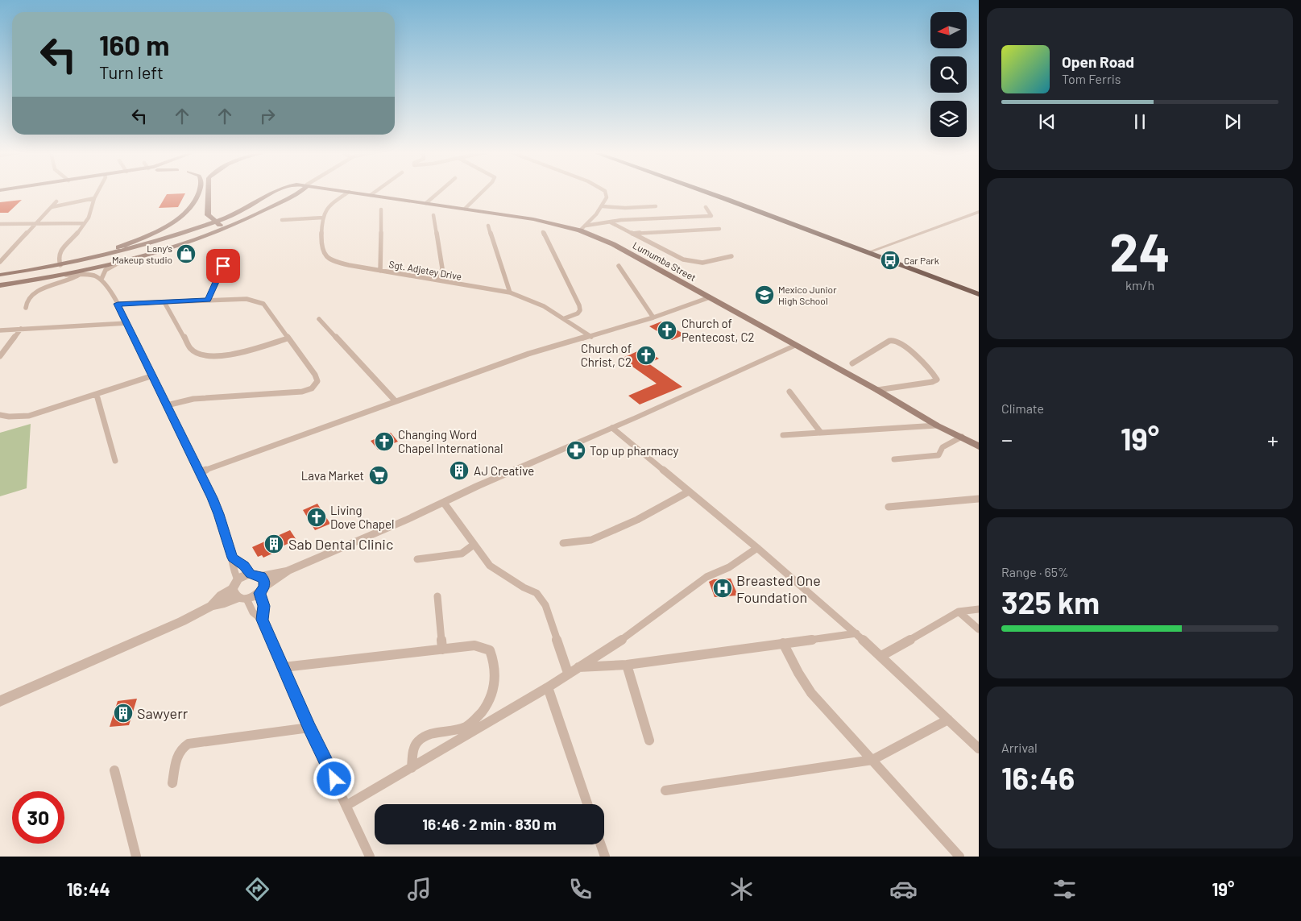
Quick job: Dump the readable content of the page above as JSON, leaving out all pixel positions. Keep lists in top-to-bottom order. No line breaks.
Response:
{"streets":{"main road":["Lumumba Street"],"street":["Sgt. Adjetey Drive"]},"places":{"shop":["Lany's Makeup studio"],"bus stop":["Car Park"],"school or university":["Mexico Junior High School"],"church":["Church of Pentecost, C2","Church of Christ, C2","Changing Word Chapel International","Living Dove Chapel"],"pharmacy":["Top up pharmacy"],"building":["AJ Creative","Sab Dental Clinic","Sawyerr"],"supermarket":["Lava Market"],"hospital":["Breasted One Foundation"]},"north":"left","page":{"turn":["160 m","Turn left"],"song":["Open Road","Tom Ferris"],"tile":[["24","km/h"],"Climate",["Range · 65%","325 km"],["Arrival","16:46"]],"heat":["−","19°","+"],"limit":"30","trip":"16:46 · 2 min · 830 m","tabs":["16:44","19°"]}}
